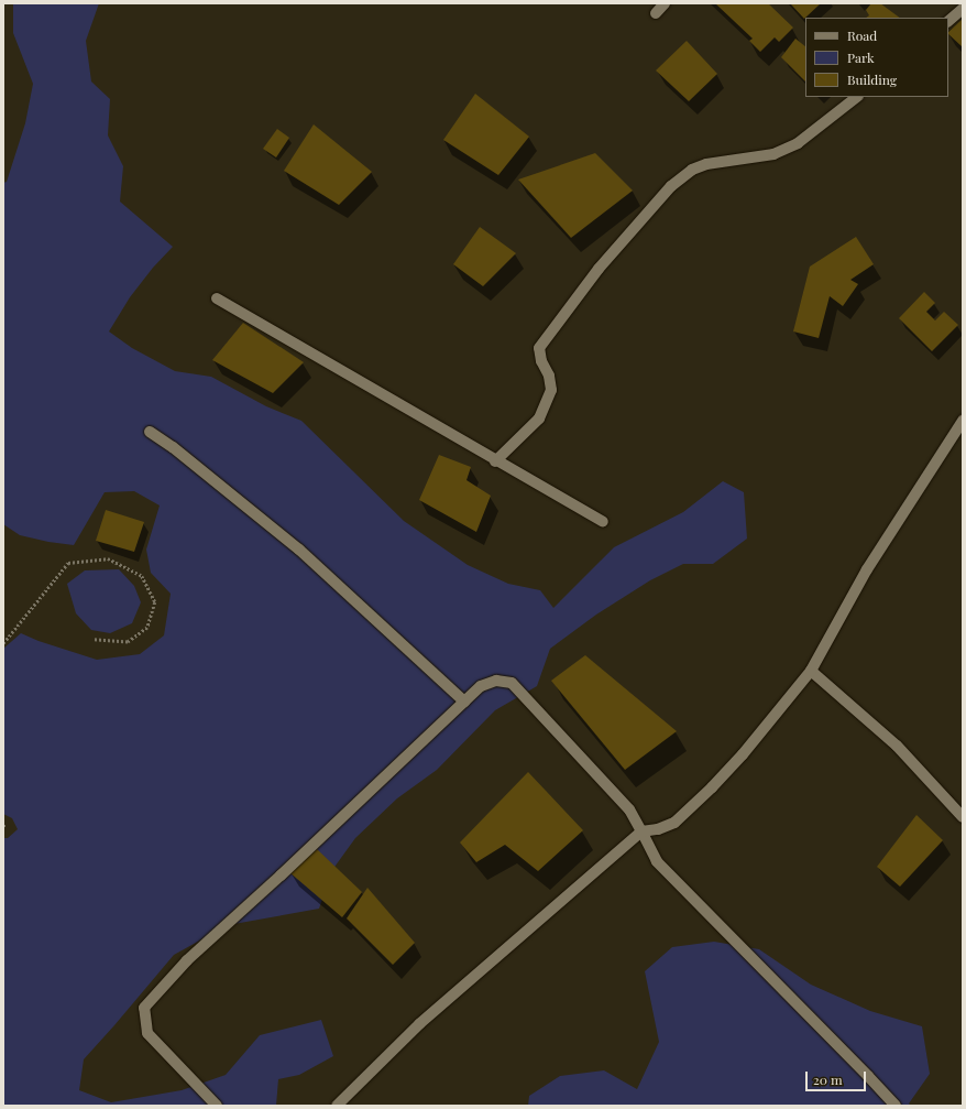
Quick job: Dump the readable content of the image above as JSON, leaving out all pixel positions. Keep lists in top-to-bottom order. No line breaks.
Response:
{"legend":["Road","Park","Building"],"scale_bar":"20 m"}
